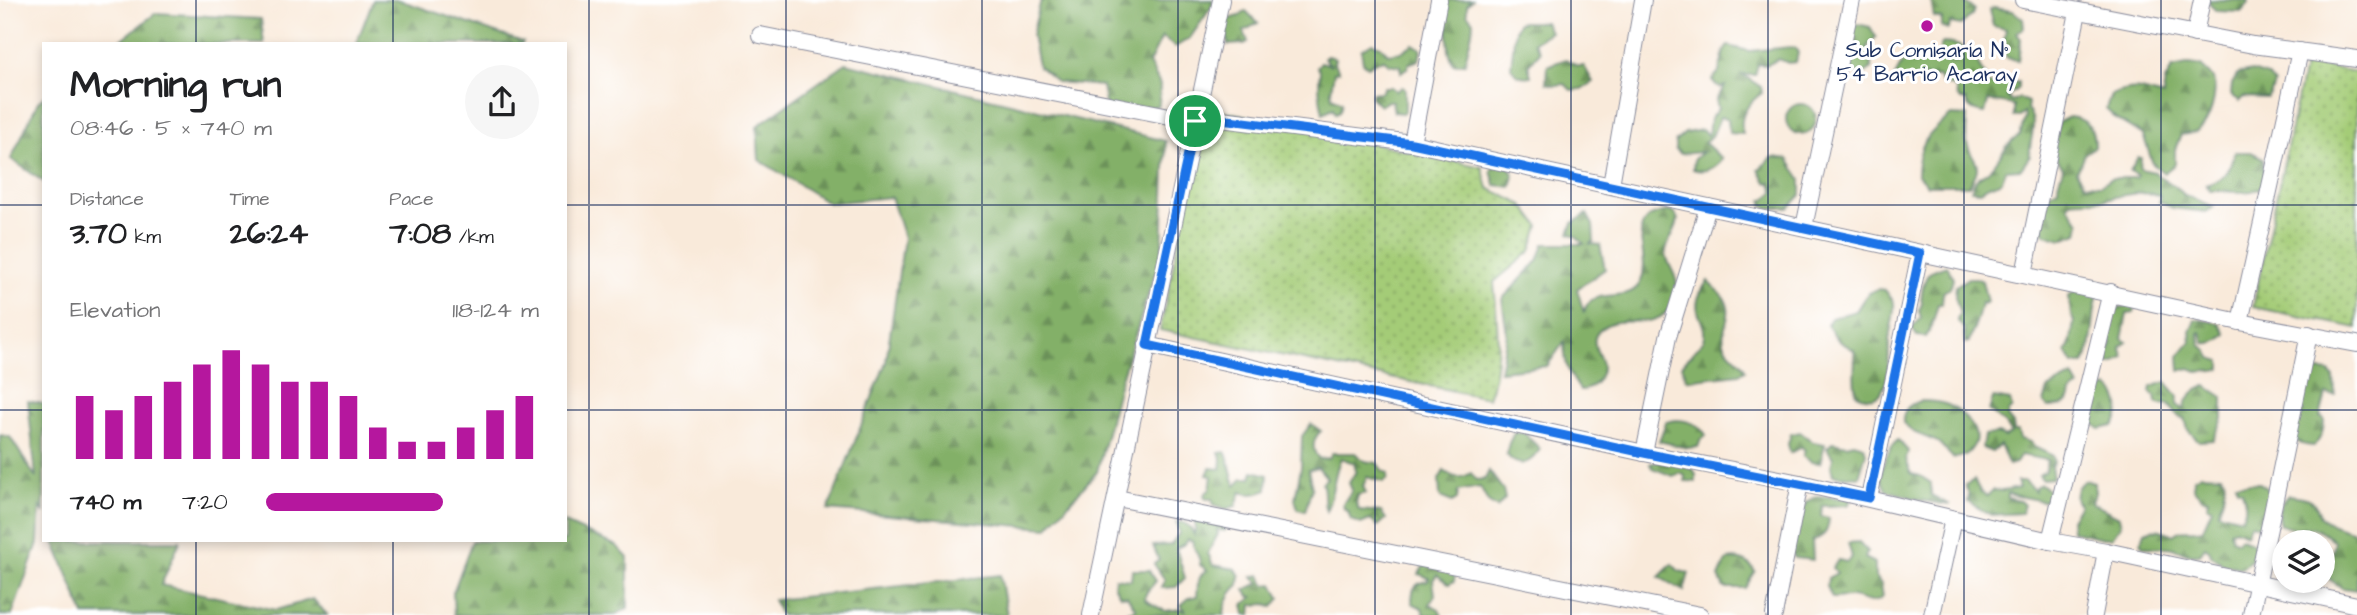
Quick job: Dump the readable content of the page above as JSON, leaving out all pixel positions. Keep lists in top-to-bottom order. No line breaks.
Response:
{"places":["Sub Comisaría N° 54 Barrio Acaray"],"page":{"heading":["Morning run","08:46 · 5 × 740 m"],"stats":[["Distance","3.70 km"],["Time","26:24"],["Pace","7:08 /km"]],"chart":["Elevation","118–124 m"],"list":[{"name":"740 m","note":"7:20"}]}}
